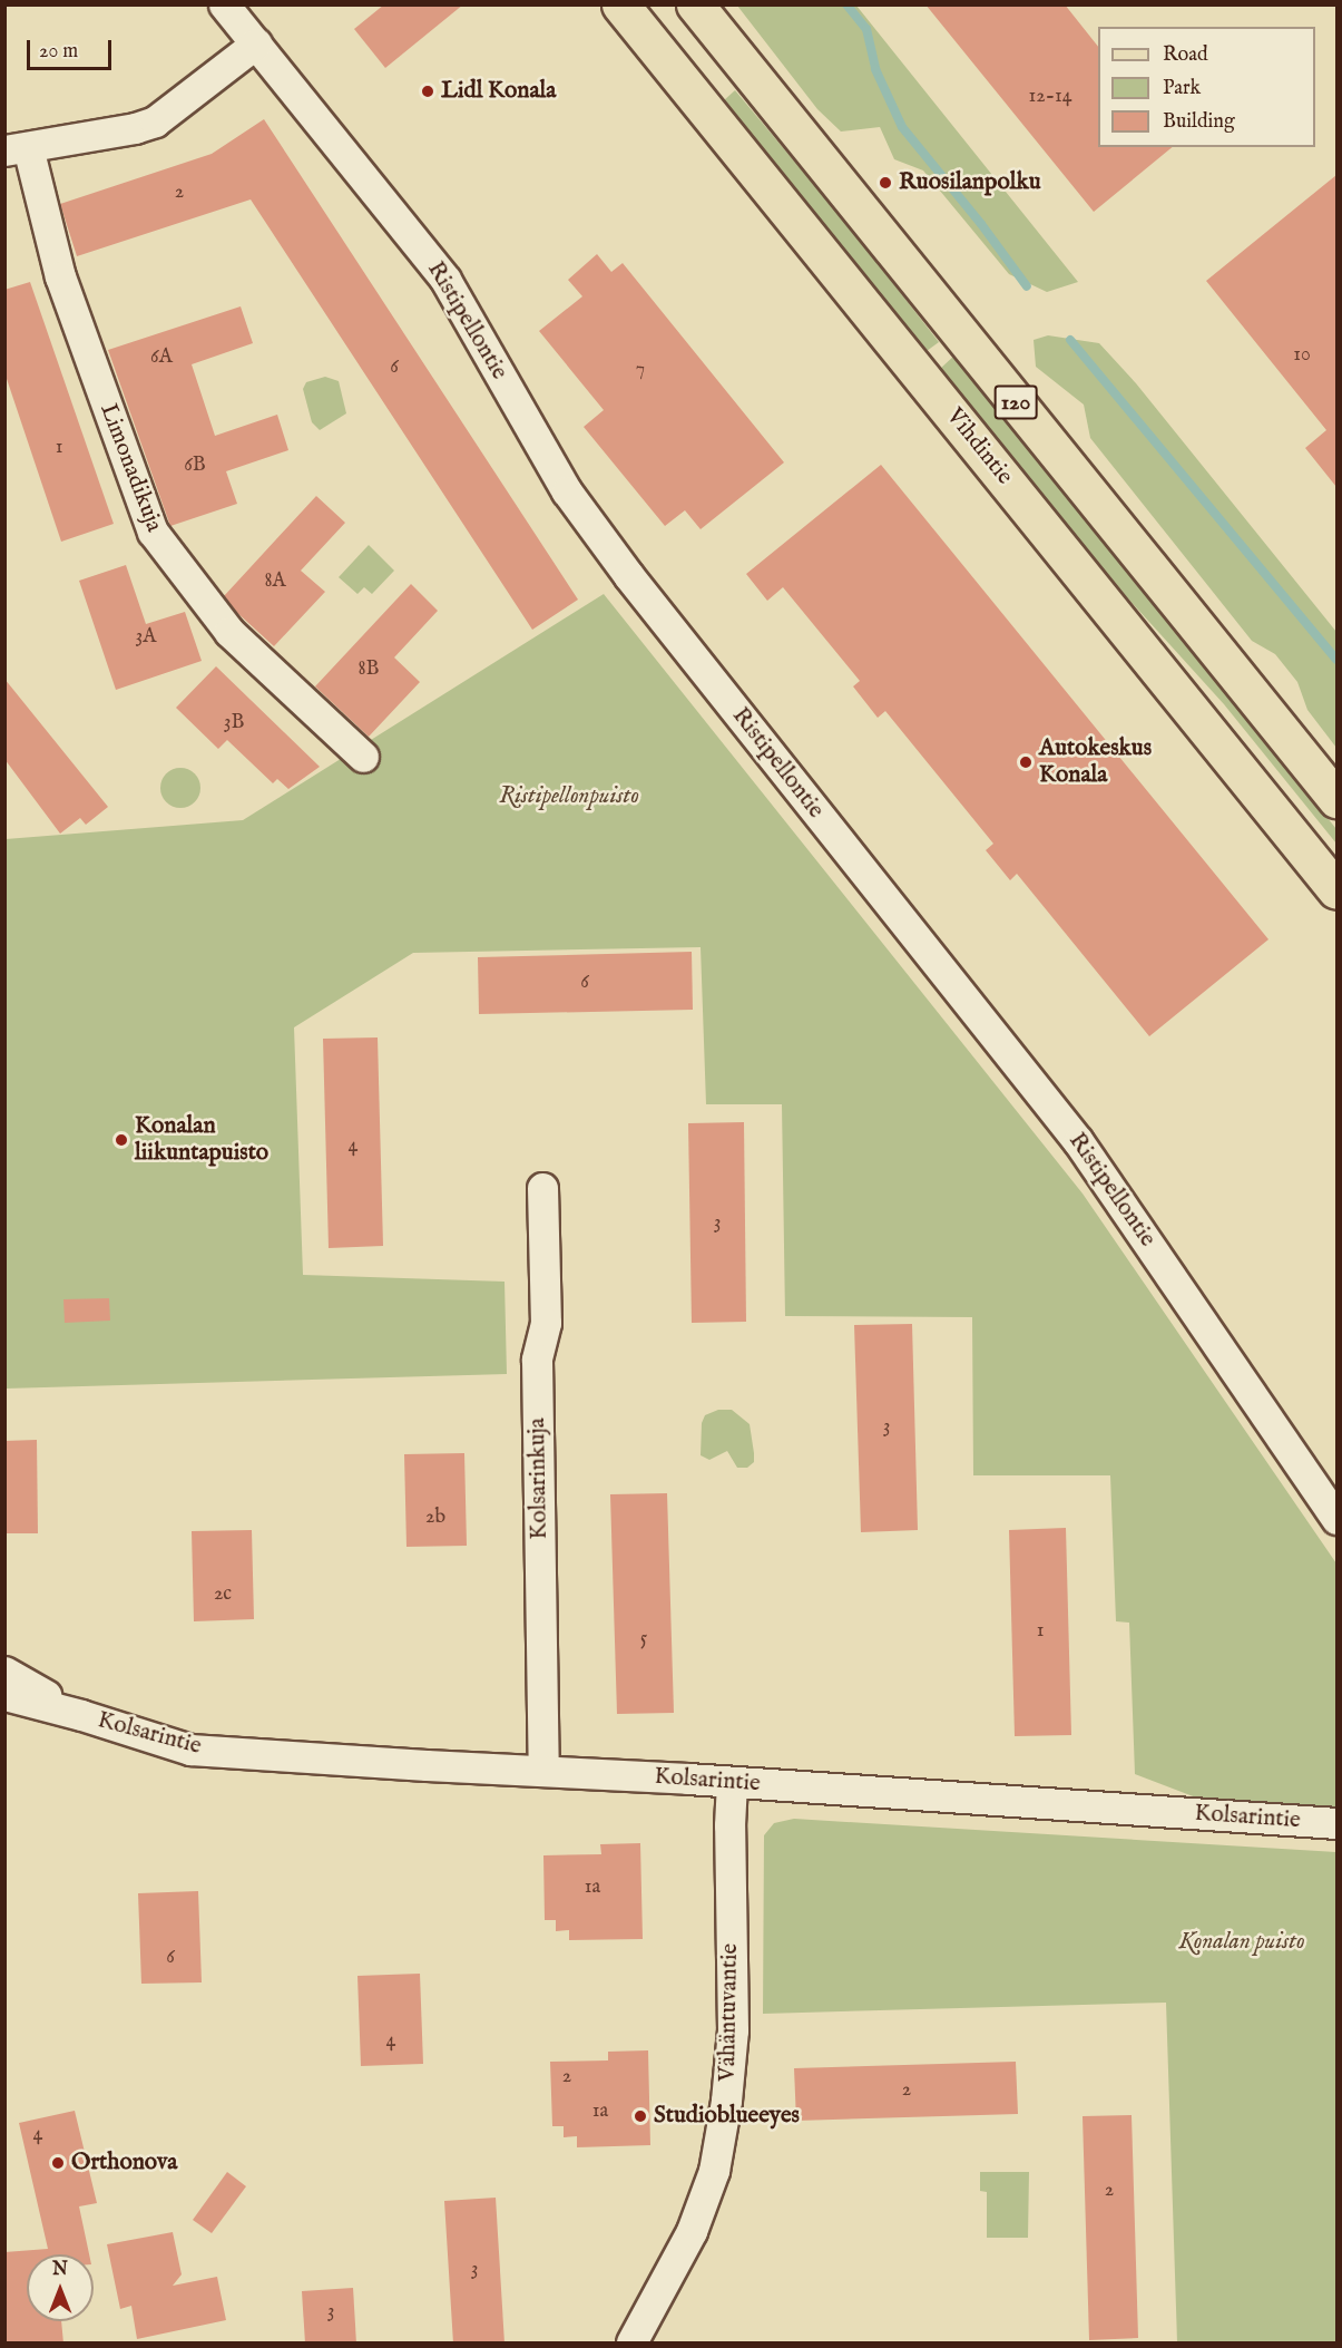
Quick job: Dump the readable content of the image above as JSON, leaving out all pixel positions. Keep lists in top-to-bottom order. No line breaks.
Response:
{"streets":{"main road":["120","Vihdintie"],"street":["Ristipellontie","Limonadikuja","Kolsarinkuja","Kolsarintie","Vähäntuvantie"]},"crossings":[["Kolsarinkuja","Kolsarintie"],["Kolsarintie","Vähäntuvantie"]],"parks":["Ristipellonpuisto","Konalan puisto"],"places":["Lidl Konala","Ruosilanpolku","Autokeskus Konala","Konalan liikuntapuisto","Studioblueeyes","Orthonova"],"house_numbers":["12-14","2","10","6A","6","7","1","6B","8A","3A","8B","3B","6","4","3","3","2b","2c","1","5","1a","6","4","2","2","1a","4","2","3","3"],"legend":["Road","Park","Building"],"scale_bar":"20 m","north":"top"}
